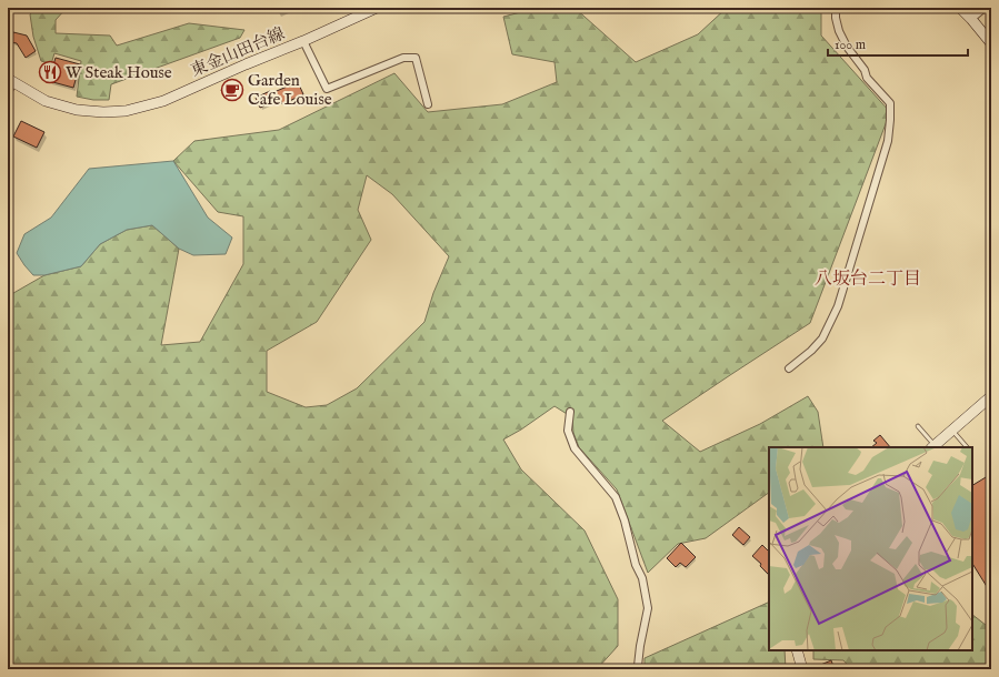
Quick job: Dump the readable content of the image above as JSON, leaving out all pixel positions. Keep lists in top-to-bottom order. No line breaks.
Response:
{"streets":{"main road":["東金山田台線"]},"districts":["八坂台二丁目"],"places":{"restaurant":["W Steak House"],"cafe":["Garden Cafe Louise"]},"scale_bar":"100 m"}
